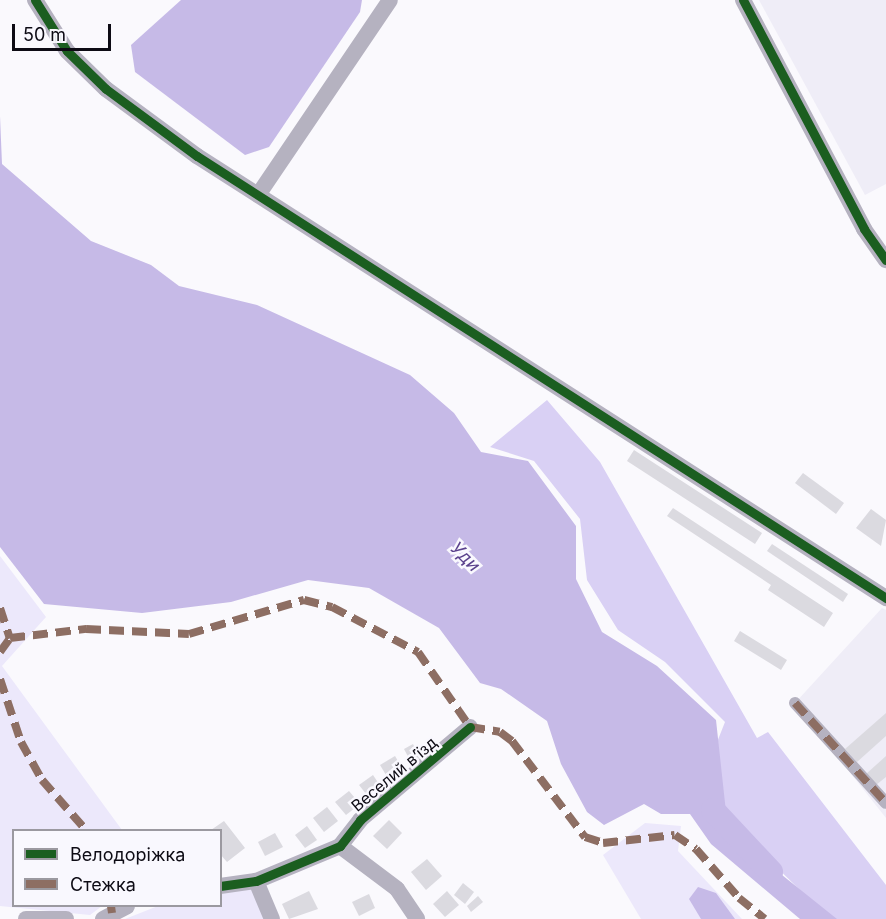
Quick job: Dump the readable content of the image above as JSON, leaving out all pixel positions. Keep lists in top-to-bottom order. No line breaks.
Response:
{"streets":{"street":["Веселий в’їзд"]},"water":["Уди"],"legend":["Велодоріжка","Стежка"],"scale_bar":"50 m"}
